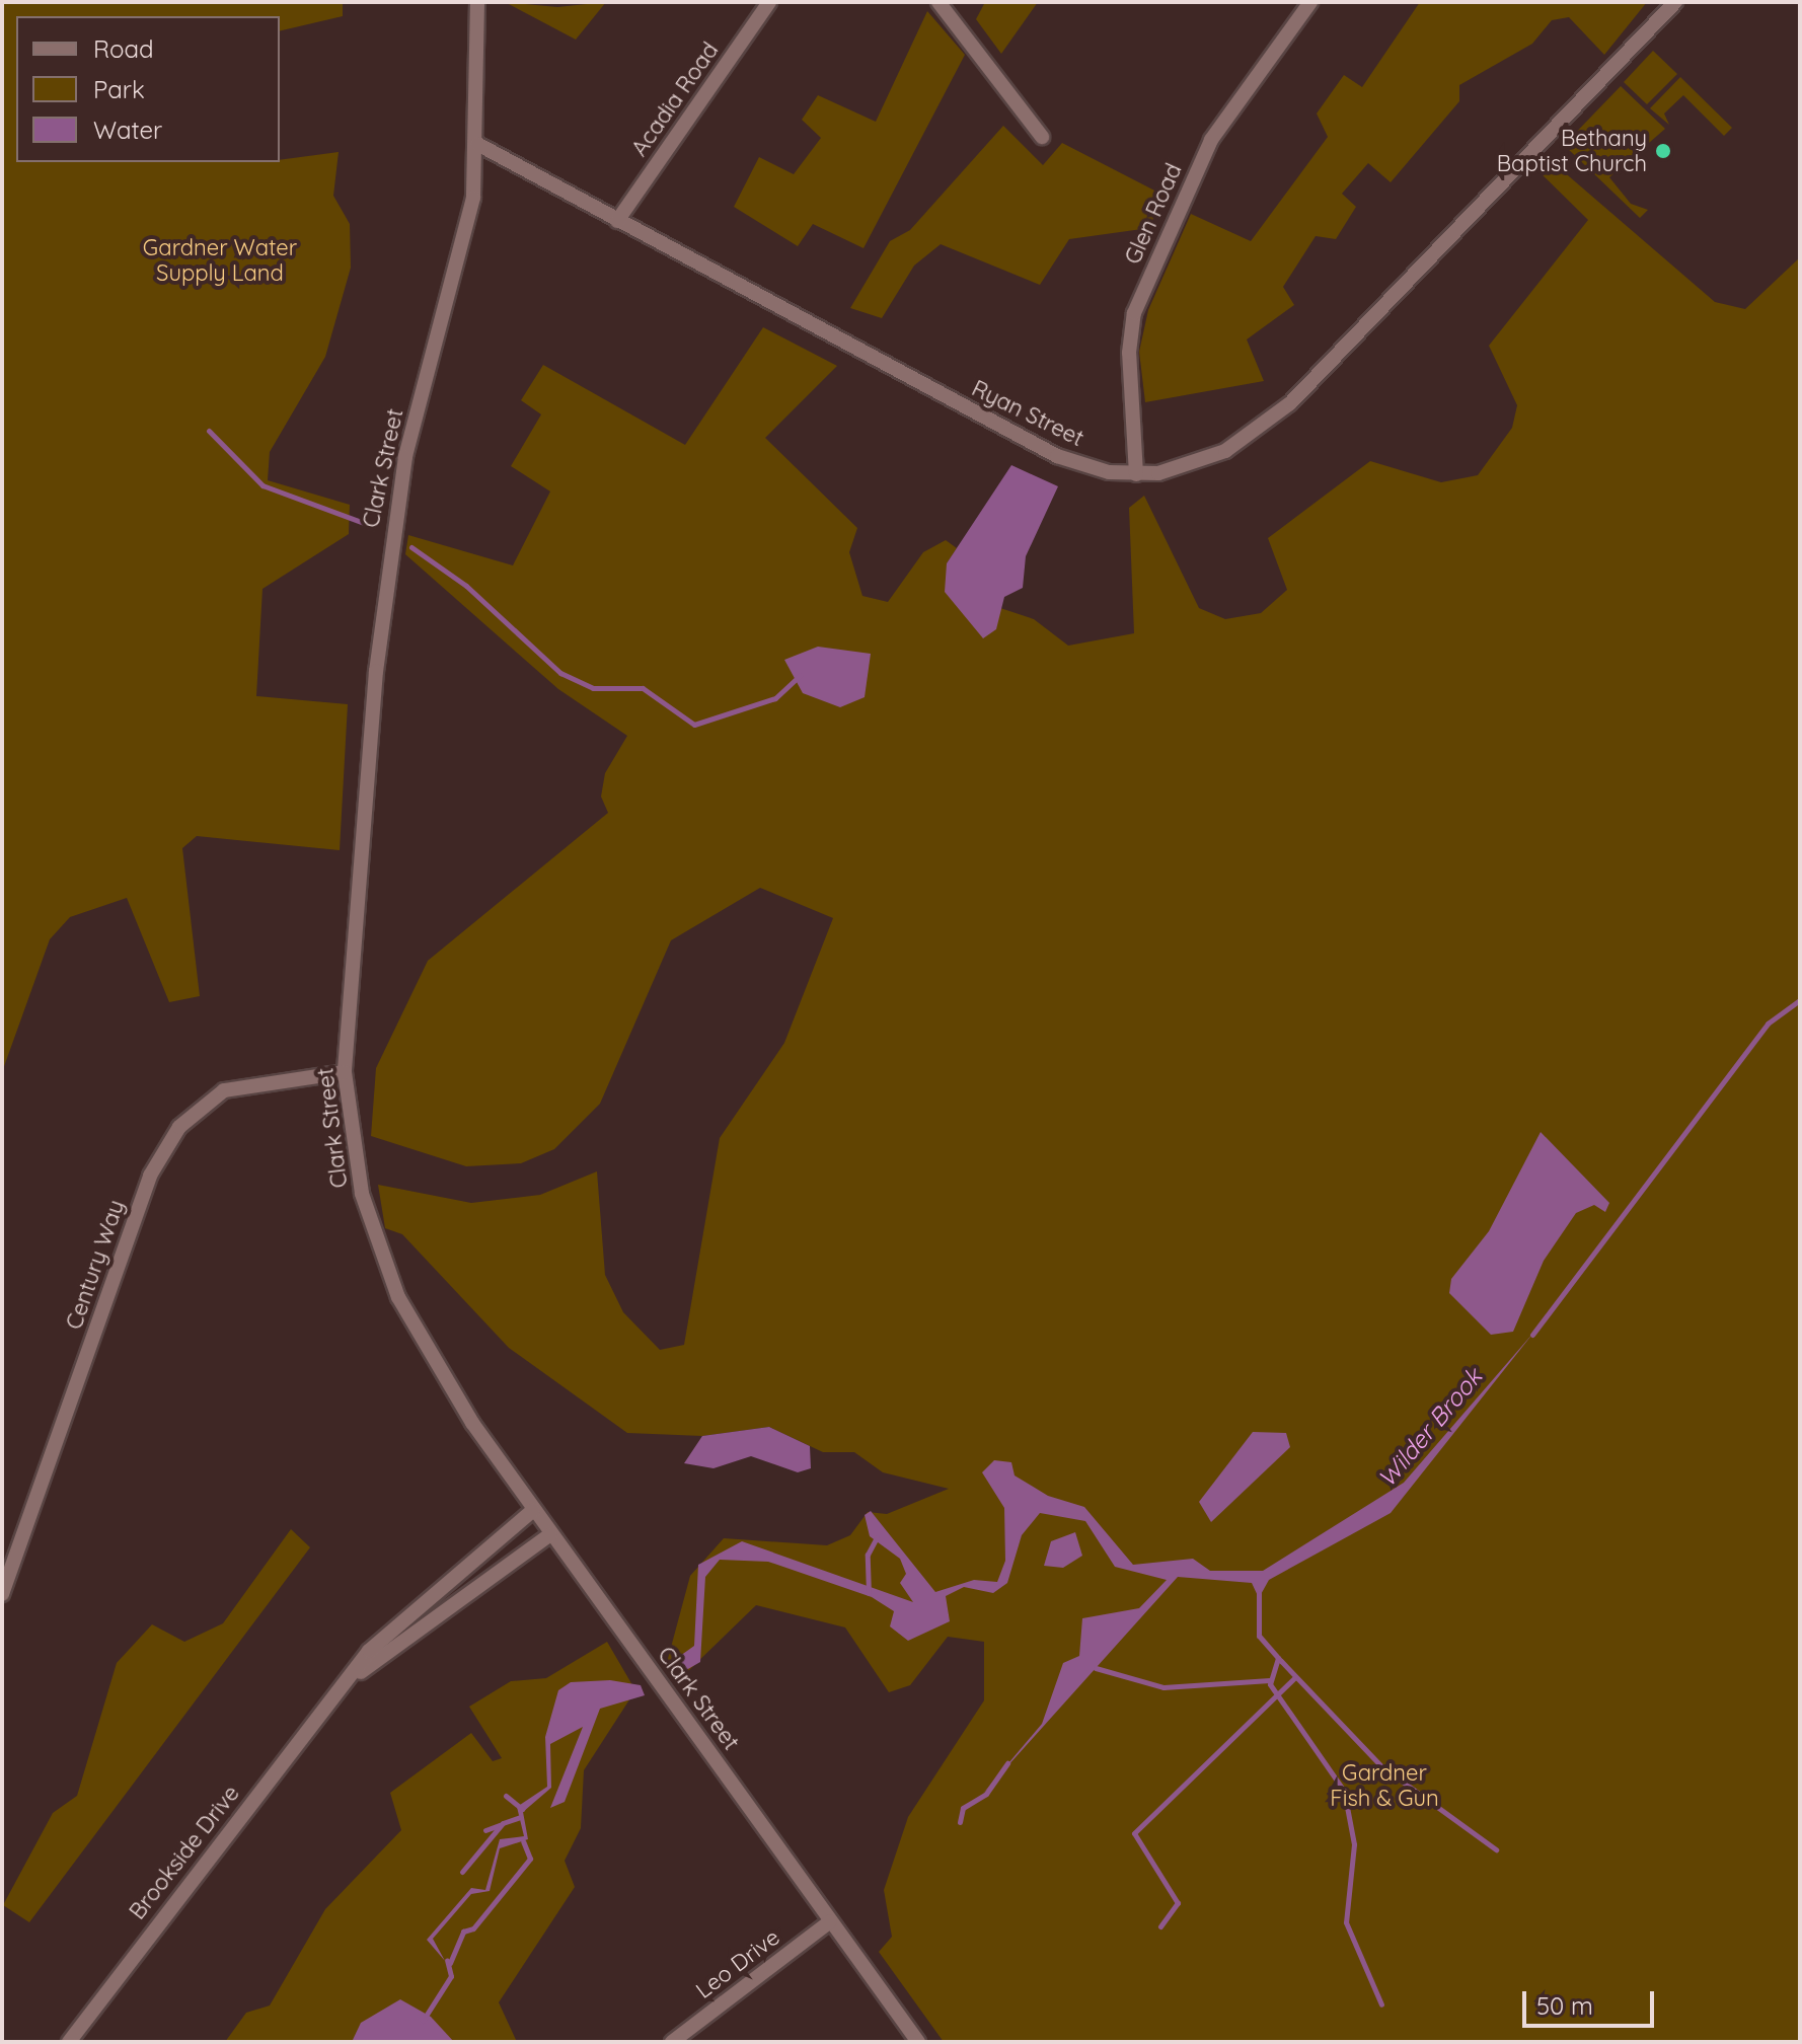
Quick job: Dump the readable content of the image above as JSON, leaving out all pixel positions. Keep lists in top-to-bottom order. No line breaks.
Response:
{"streets":{"street":["Acadia Road","Glen Road","Ryan Street","Clark Street","Century Way","Brookside Drive","Leo Drive"]},"crossings":[["Acadia Road","Ryan Street"],["Glen Road","Ryan Street"],["Ryan Street","Clark Street"],["Clark Street","Century Way"],["Clark Street","Brookside Drive"],["Clark Street","Leo Drive"]],"water":["Wilder Brook"],"parks":["Gardner Water Supply Land","Gardner Fish & Gun"],"places":["Bethany Baptist Church"],"legend":["Road","Park","Water"],"scale_bar":"50 m"}
